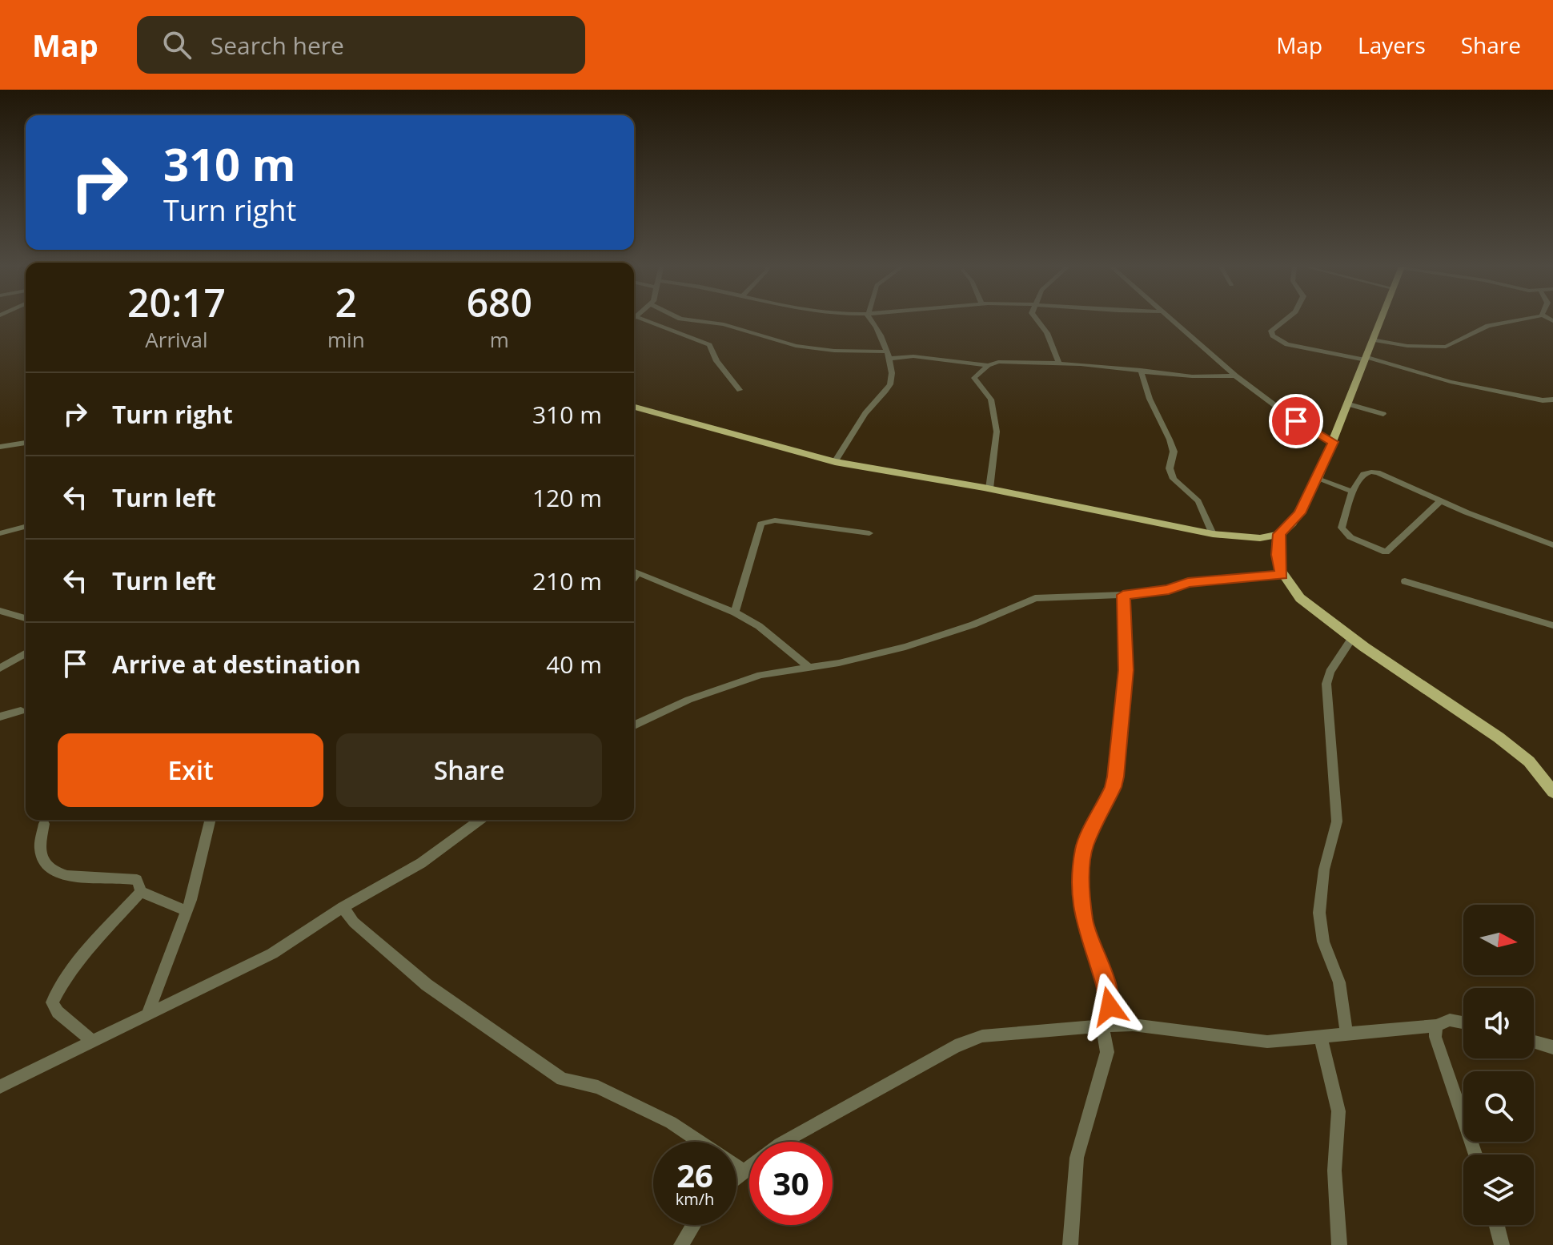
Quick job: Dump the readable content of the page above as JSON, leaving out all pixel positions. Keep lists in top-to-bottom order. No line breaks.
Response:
{"north":"right","page":{"header":"Map","search":"Search here","nav":["Map","Layers","Share"],"turn":["310 m","Turn right"],"eta":["20:17","Arrival","2","min","680","m"],"list":[{"name":"Turn right","value":"310 m"},{"name":"Turn left","value":"120 m"},{"name":"Turn left","value":"210 m"},{"name":"Arrive at destination","value":"40 m"}],"buttons":["Exit","Share"],"speed":"26 km/h","limit":"30"}}
